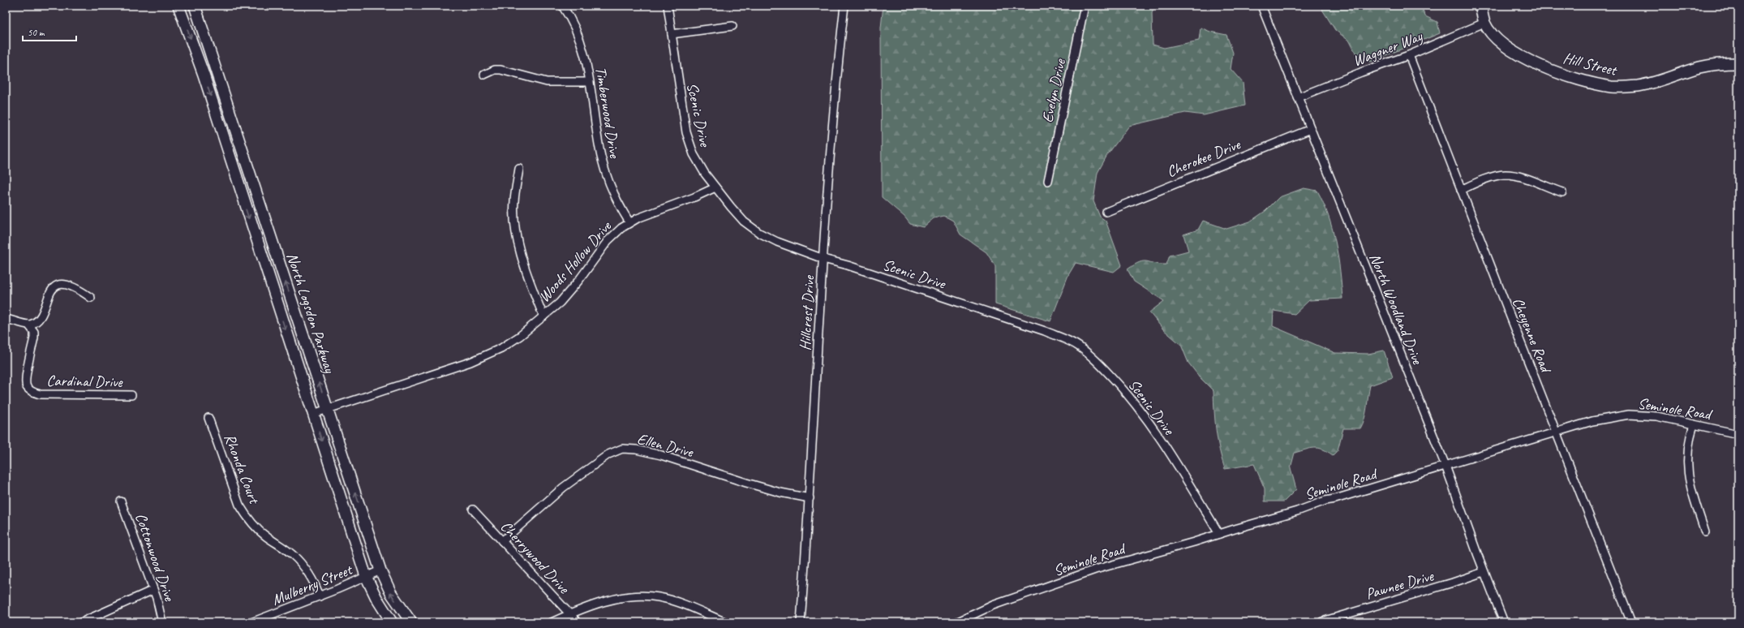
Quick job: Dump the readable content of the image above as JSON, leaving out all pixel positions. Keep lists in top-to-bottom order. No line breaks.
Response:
{"streets":{"main road":["Hill Street","North Logsdon Parkway"],"street":["Waggner Way","Evelyn Drive","Timberwood Drive","Scenic Drive","Cherokee Drive","Woods Hollow Drive","North Woodland Drive","Hillcrest Drive","Cheyenne Road","Cardinal Drive","Seminole Road","Ellen Drive","Rhonda Court","Cottonwood Drive","Cherrywood Drive","Mulberry Street","Pawnee Drive"]},"crossings":[["Waggner Way","Hill Street"],["Waggner Way","North Woodland Drive"],["Waggner Way","Cheyenne Road"],["Timberwood Drive","Woods Hollow Drive"],["Scenic Drive","Woods Hollow Drive"],["Scenic Drive","Hillcrest Drive"],["Scenic Drive","Seminole Road"],["Cherokee Drive","North Woodland Drive"],["Woods Hollow Drive","North Logsdon Parkway"],["North Woodland Drive","Seminole Road"],["North Woodland Drive","Pawnee Drive"],["North Logsdon Parkway","Mulberry Street"],["Hillcrest Drive","Ellen Drive"],["Cheyenne Road","Seminole Road"],["Ellen Drive","Cherrywood Drive"],["Rhonda Court","Mulberry Street"]],"scale_bar":"50 m"}
